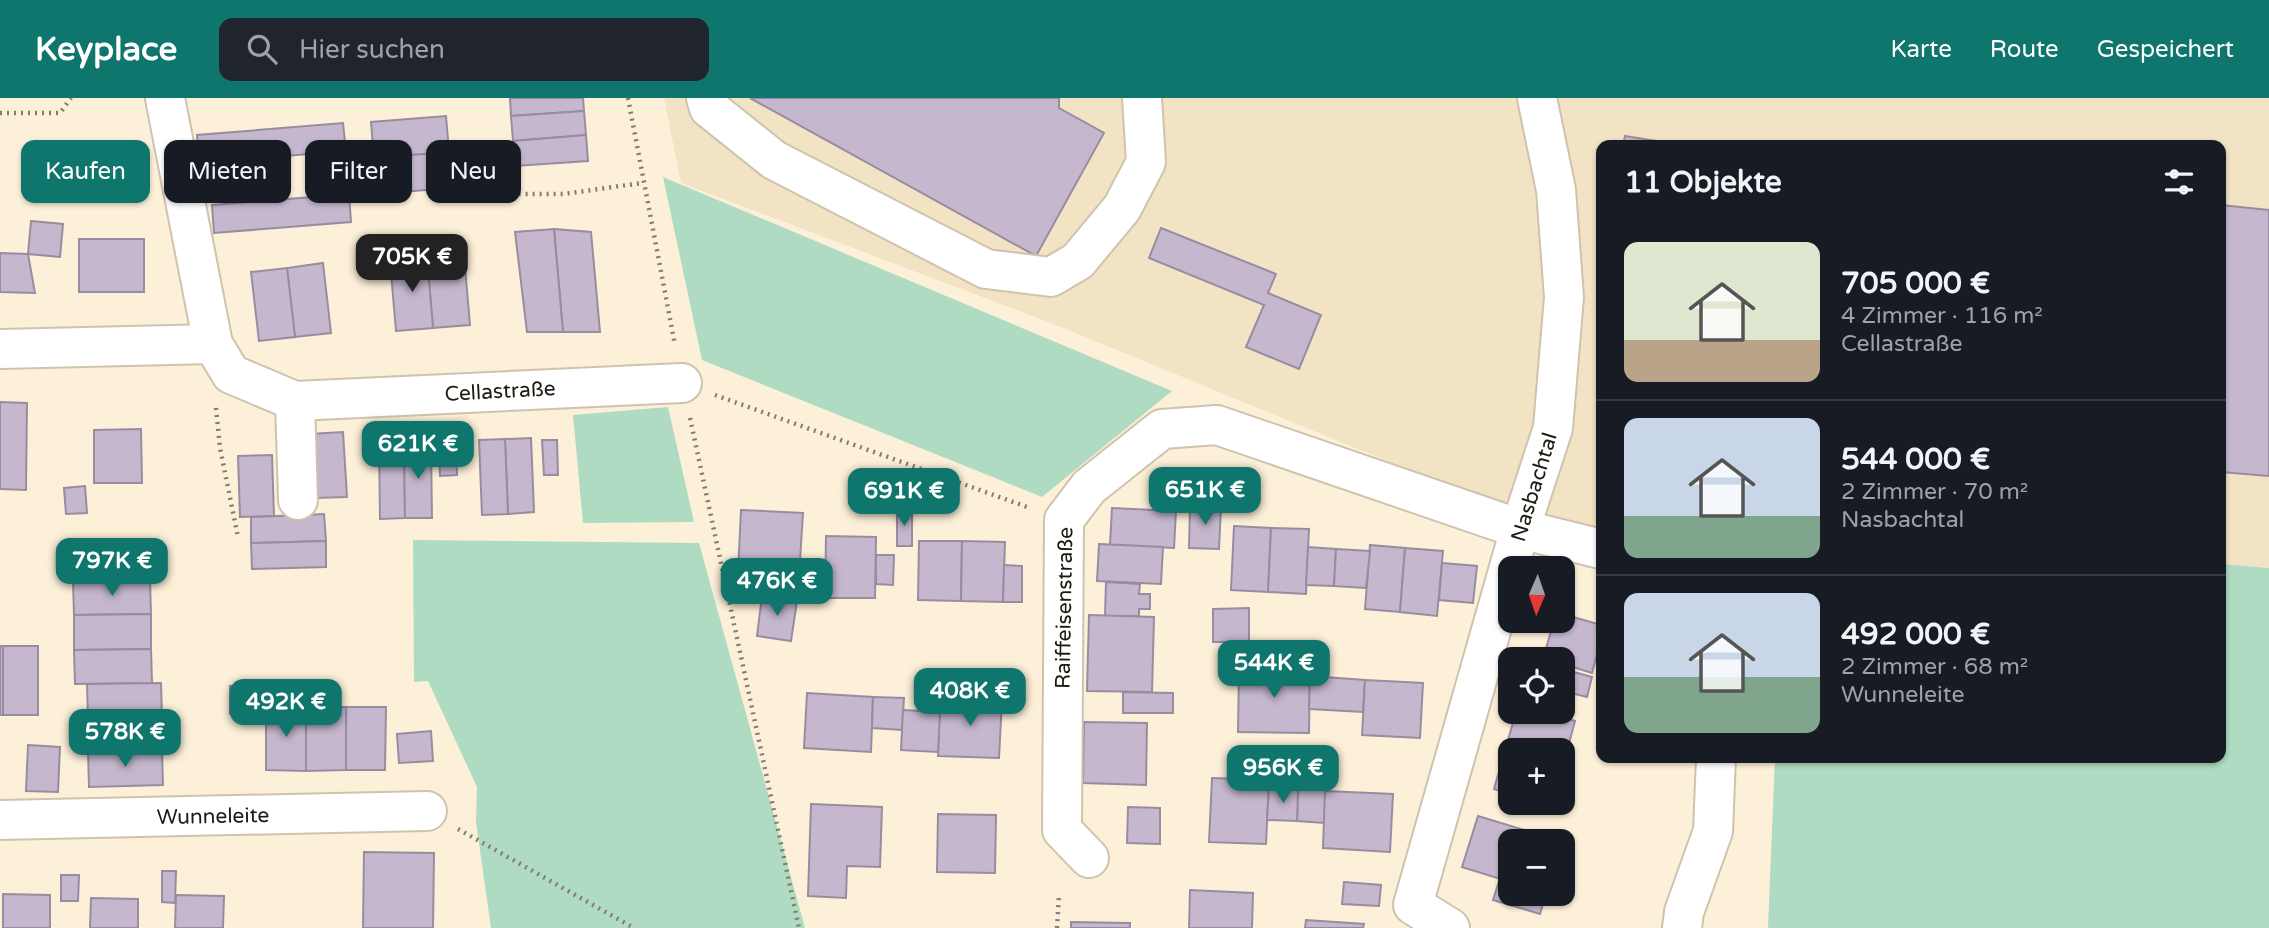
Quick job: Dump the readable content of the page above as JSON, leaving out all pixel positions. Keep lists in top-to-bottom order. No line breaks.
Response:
{"streets":{"street":["Cellastraße","Nasbachtal","Raiffeisenstraße","Wunneleite"]},"crossings":[["Nasbachtal","Raiffeisenstraße"]],"north":"bottom","page":{"header":"Keyplace","search":"Hier suchen","nav":["Karte","Route","Gespeichert"],"chip":["Kaufen","Mieten","Filter","Neu"],"heading":"11 Objekte","list":[{"name":"705 000 €","note":"4 Zimmer · 116 m² · Cellastraße"},{"name":"544 000 €","note":"2 Zimmer · 70 m² · Nasbachtal"},{"name":"492 000 €","note":"2 Zimmer · 68 m² · Wunneleite"}],"price":["705K €","621K €","651K €","691K €","797K €","476K €","544K €","408K €","492K €","578K €","956K €"],"map_buttons":["+","−"]}}
